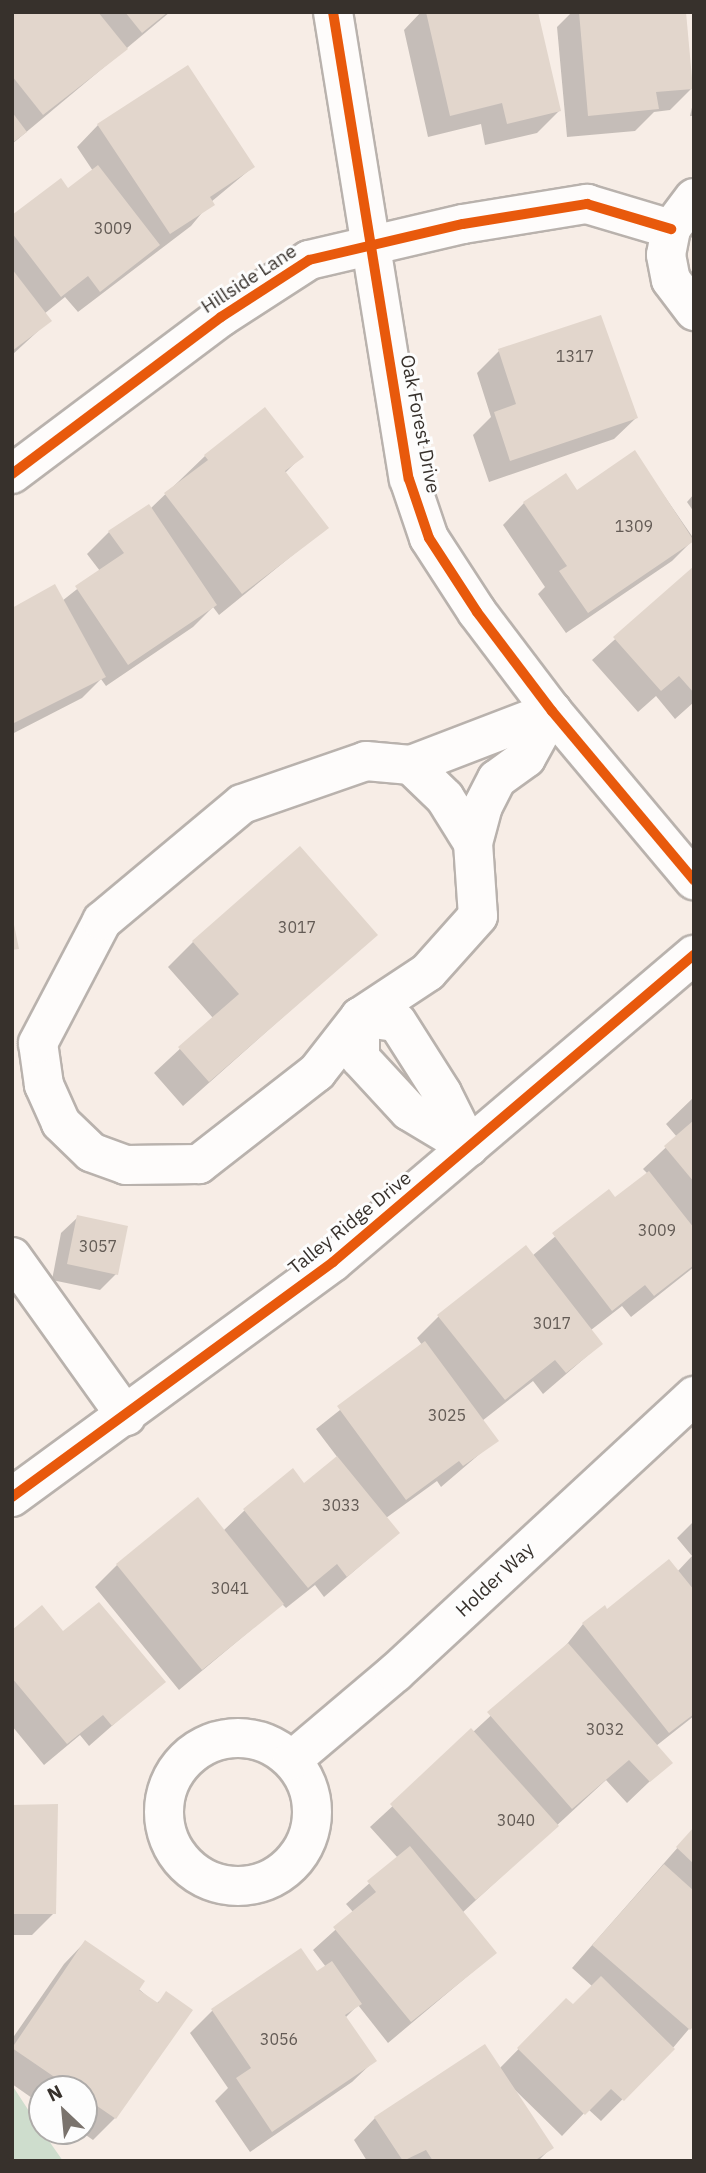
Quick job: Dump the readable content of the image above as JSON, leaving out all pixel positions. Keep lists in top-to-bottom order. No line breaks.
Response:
{"streets":{"street":["Hillside Lane","Oak Forest Drive","Talley Ridge Drive","Holder Way"]},"crossings":[["Hillside Lane","Oak Forest Drive"]],"house_numbers":["3009","1317","1309","3017","3009","3057","3017","3025","3033","3041","3032","3040","3056"],"north":"top left"}
